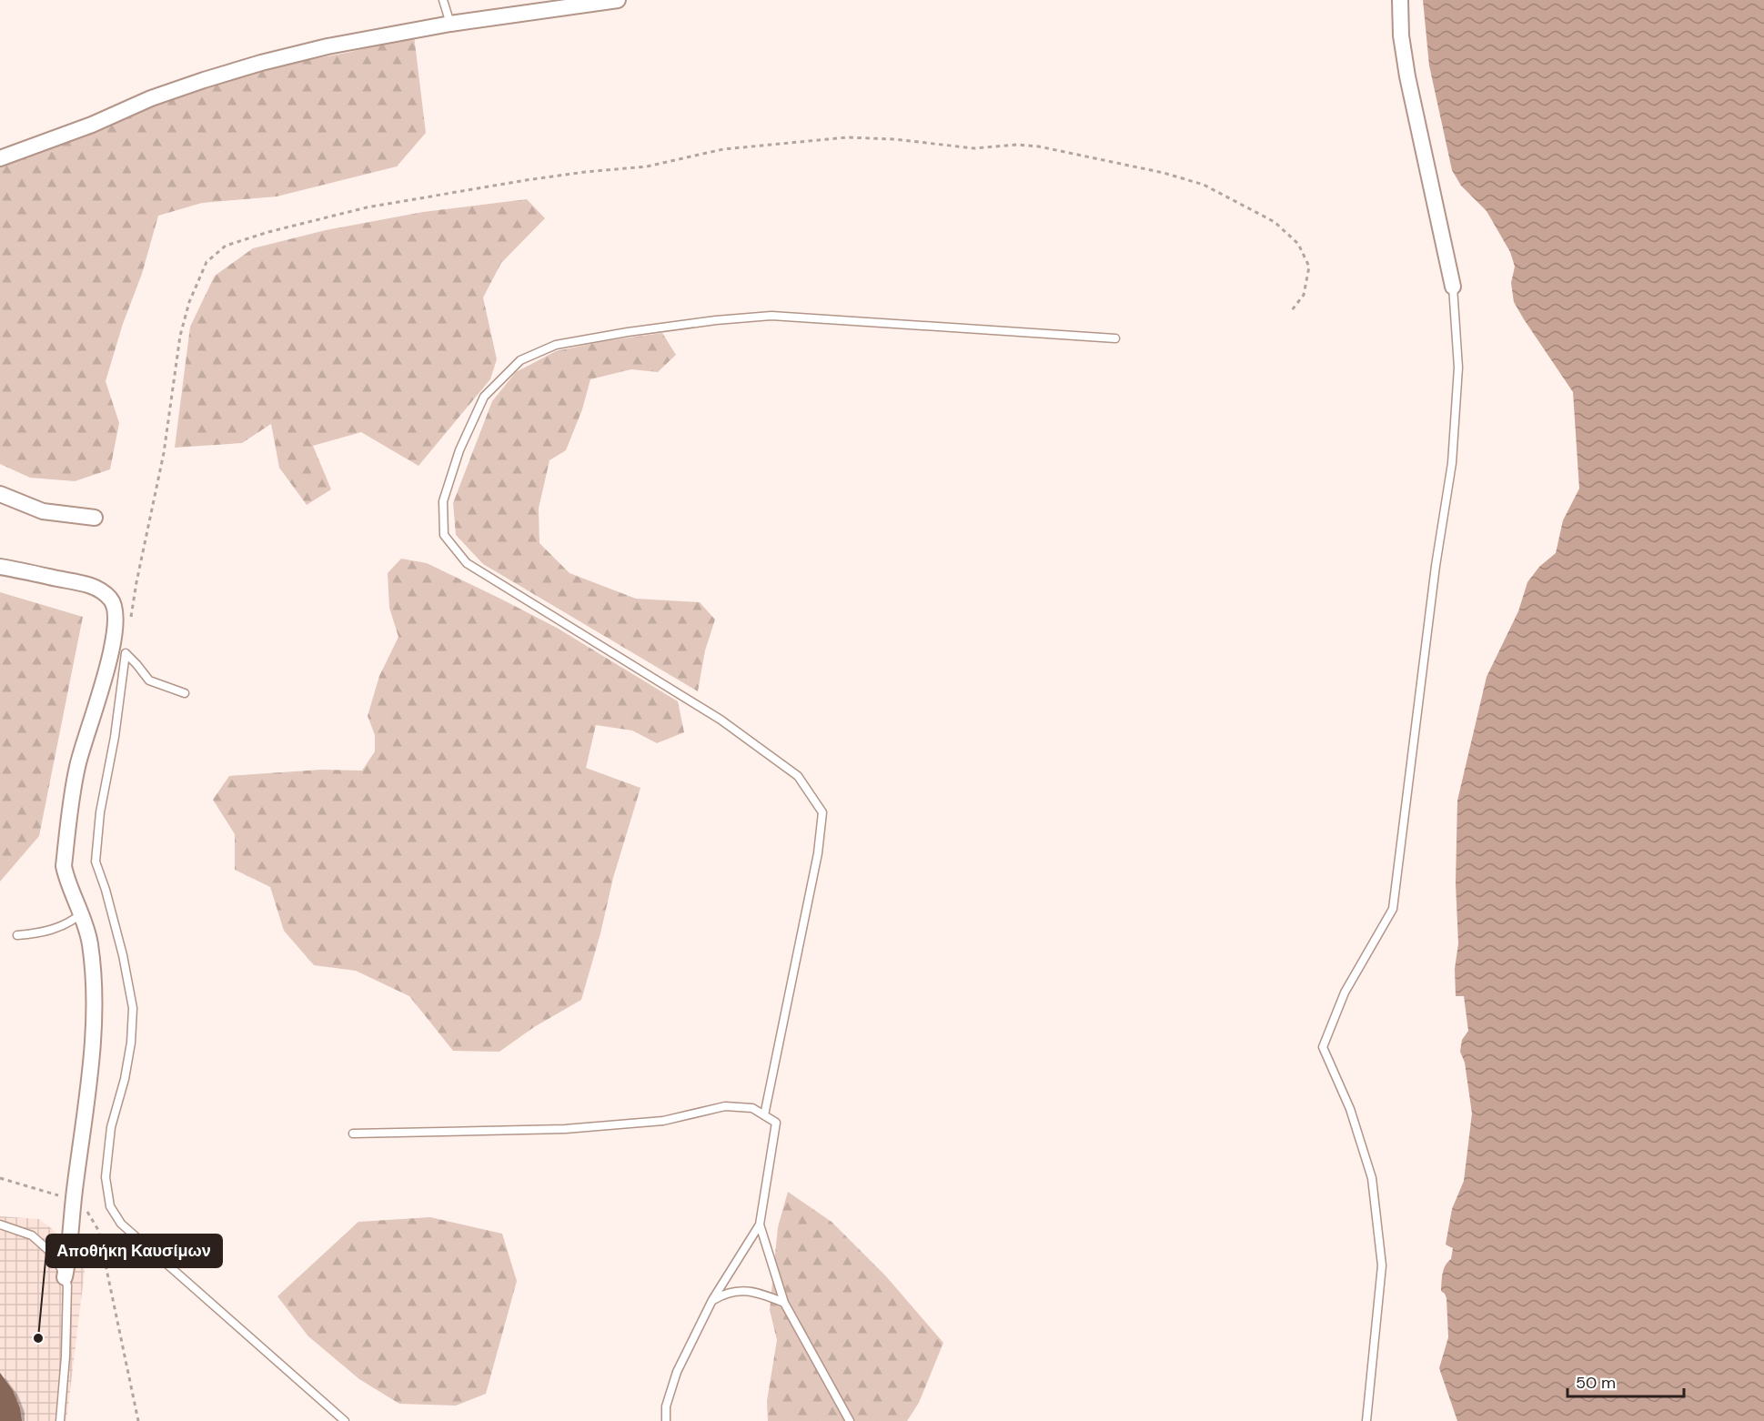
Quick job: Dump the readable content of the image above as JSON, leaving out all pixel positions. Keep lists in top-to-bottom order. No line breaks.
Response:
{"places":["Αποθήκη Καυσίμων"],"scale_bar":"50 m"}
